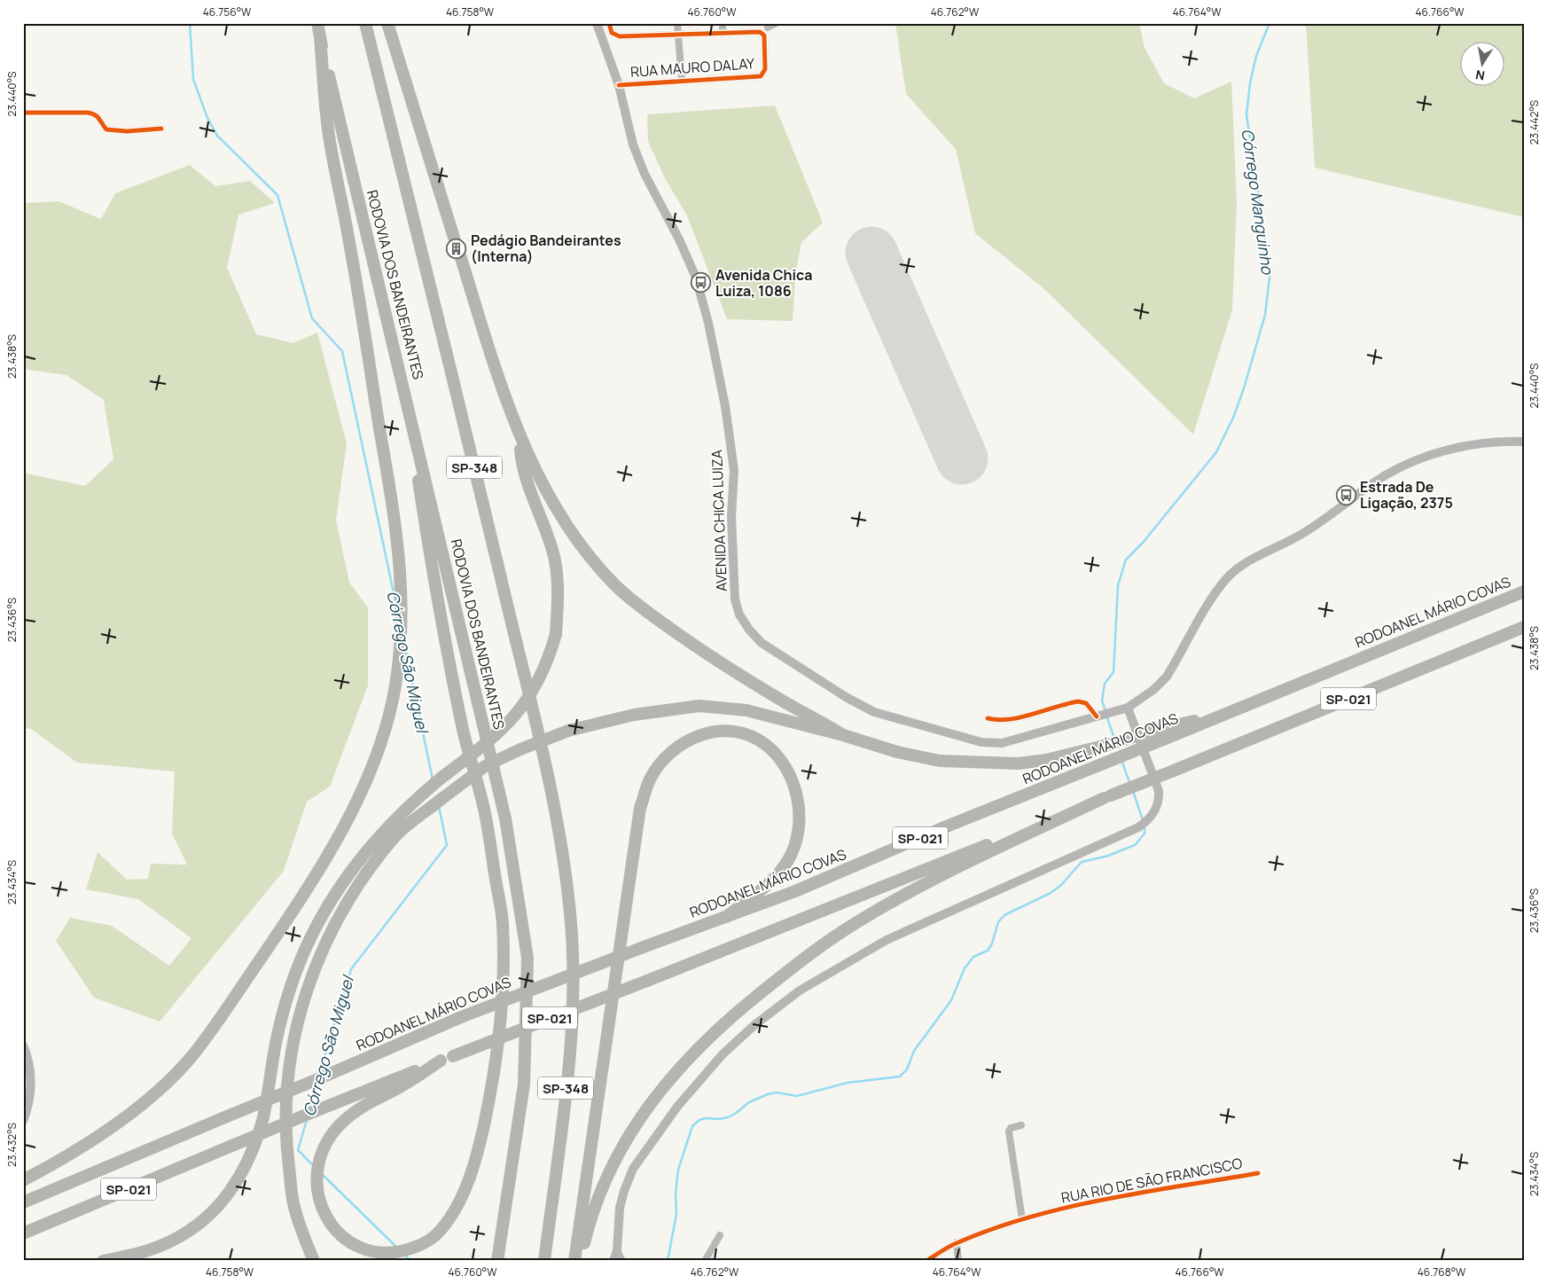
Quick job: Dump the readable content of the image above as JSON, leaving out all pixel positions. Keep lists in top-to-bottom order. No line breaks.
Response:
{"streets":{"highway":["RODOVIA DOS BANDEIRANTES","SP-348","RODOANEL MÁRIO COVAS","SP-021"],"main road":["AVENIDA CHICA LUIZA"],"street":["RUA MAURO DALAY","RUA RIO DE SÃO FRANCISCO"]},"crossings":[["RUA MAURO DALAY","AVENIDA CHICA LUIZA"]],"water":["Córrego Manguinho","Córrego São Miguel"],"places":{"building":["Pedágio Bandeirantes (Interna)"],"bus stop":["Avenida Chica Luiza, 1086","Estrada De Ligação, 2375"]},"north":"bottom","coordinates":["46.756°W","46.758°W","46.760°W","46.762°W","46.764°W","46.766°W","23.440°S","23.442°S","23.438°S","23.436°S","23.434°S","23.432°S","46.768°W"]}
